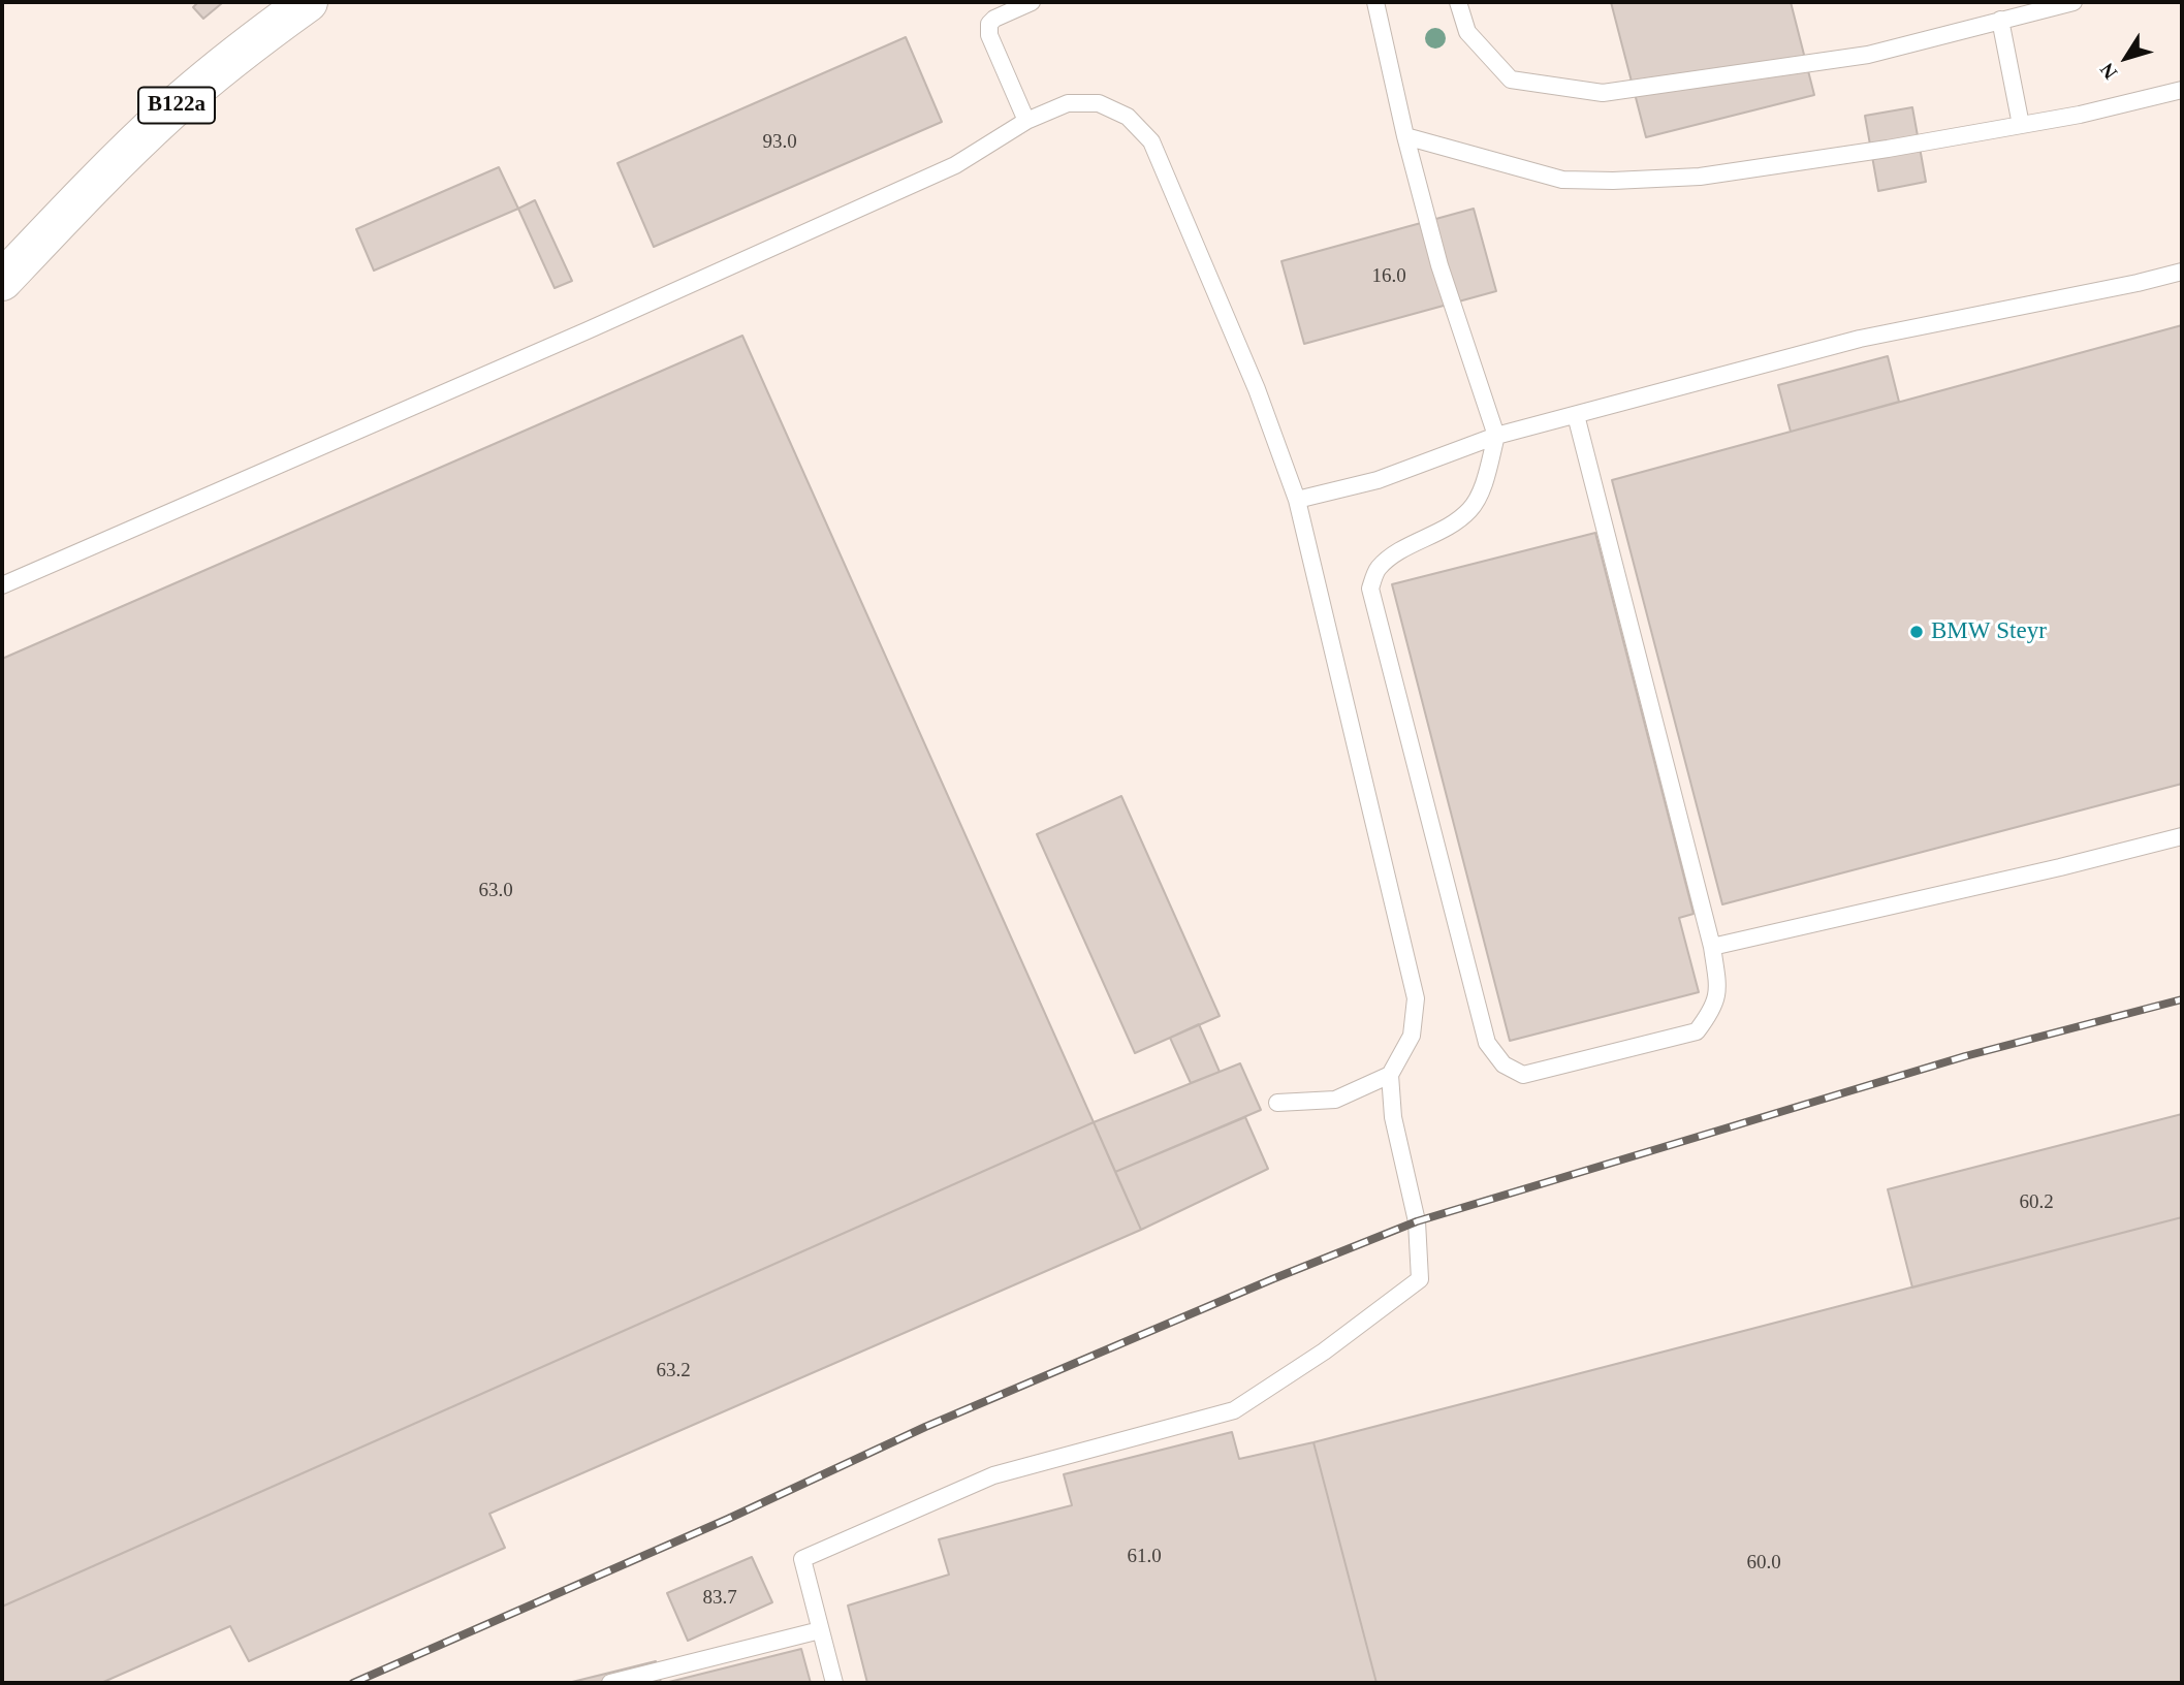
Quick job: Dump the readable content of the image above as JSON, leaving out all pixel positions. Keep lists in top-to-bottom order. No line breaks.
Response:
{"streets":{"main road":["B122a"]},"places":["BMW Steyr"],"house_numbers":["93.0","16.0","63.0","60.2","63.2","61.0","60.0","83.7"],"north":"bottom left"}
